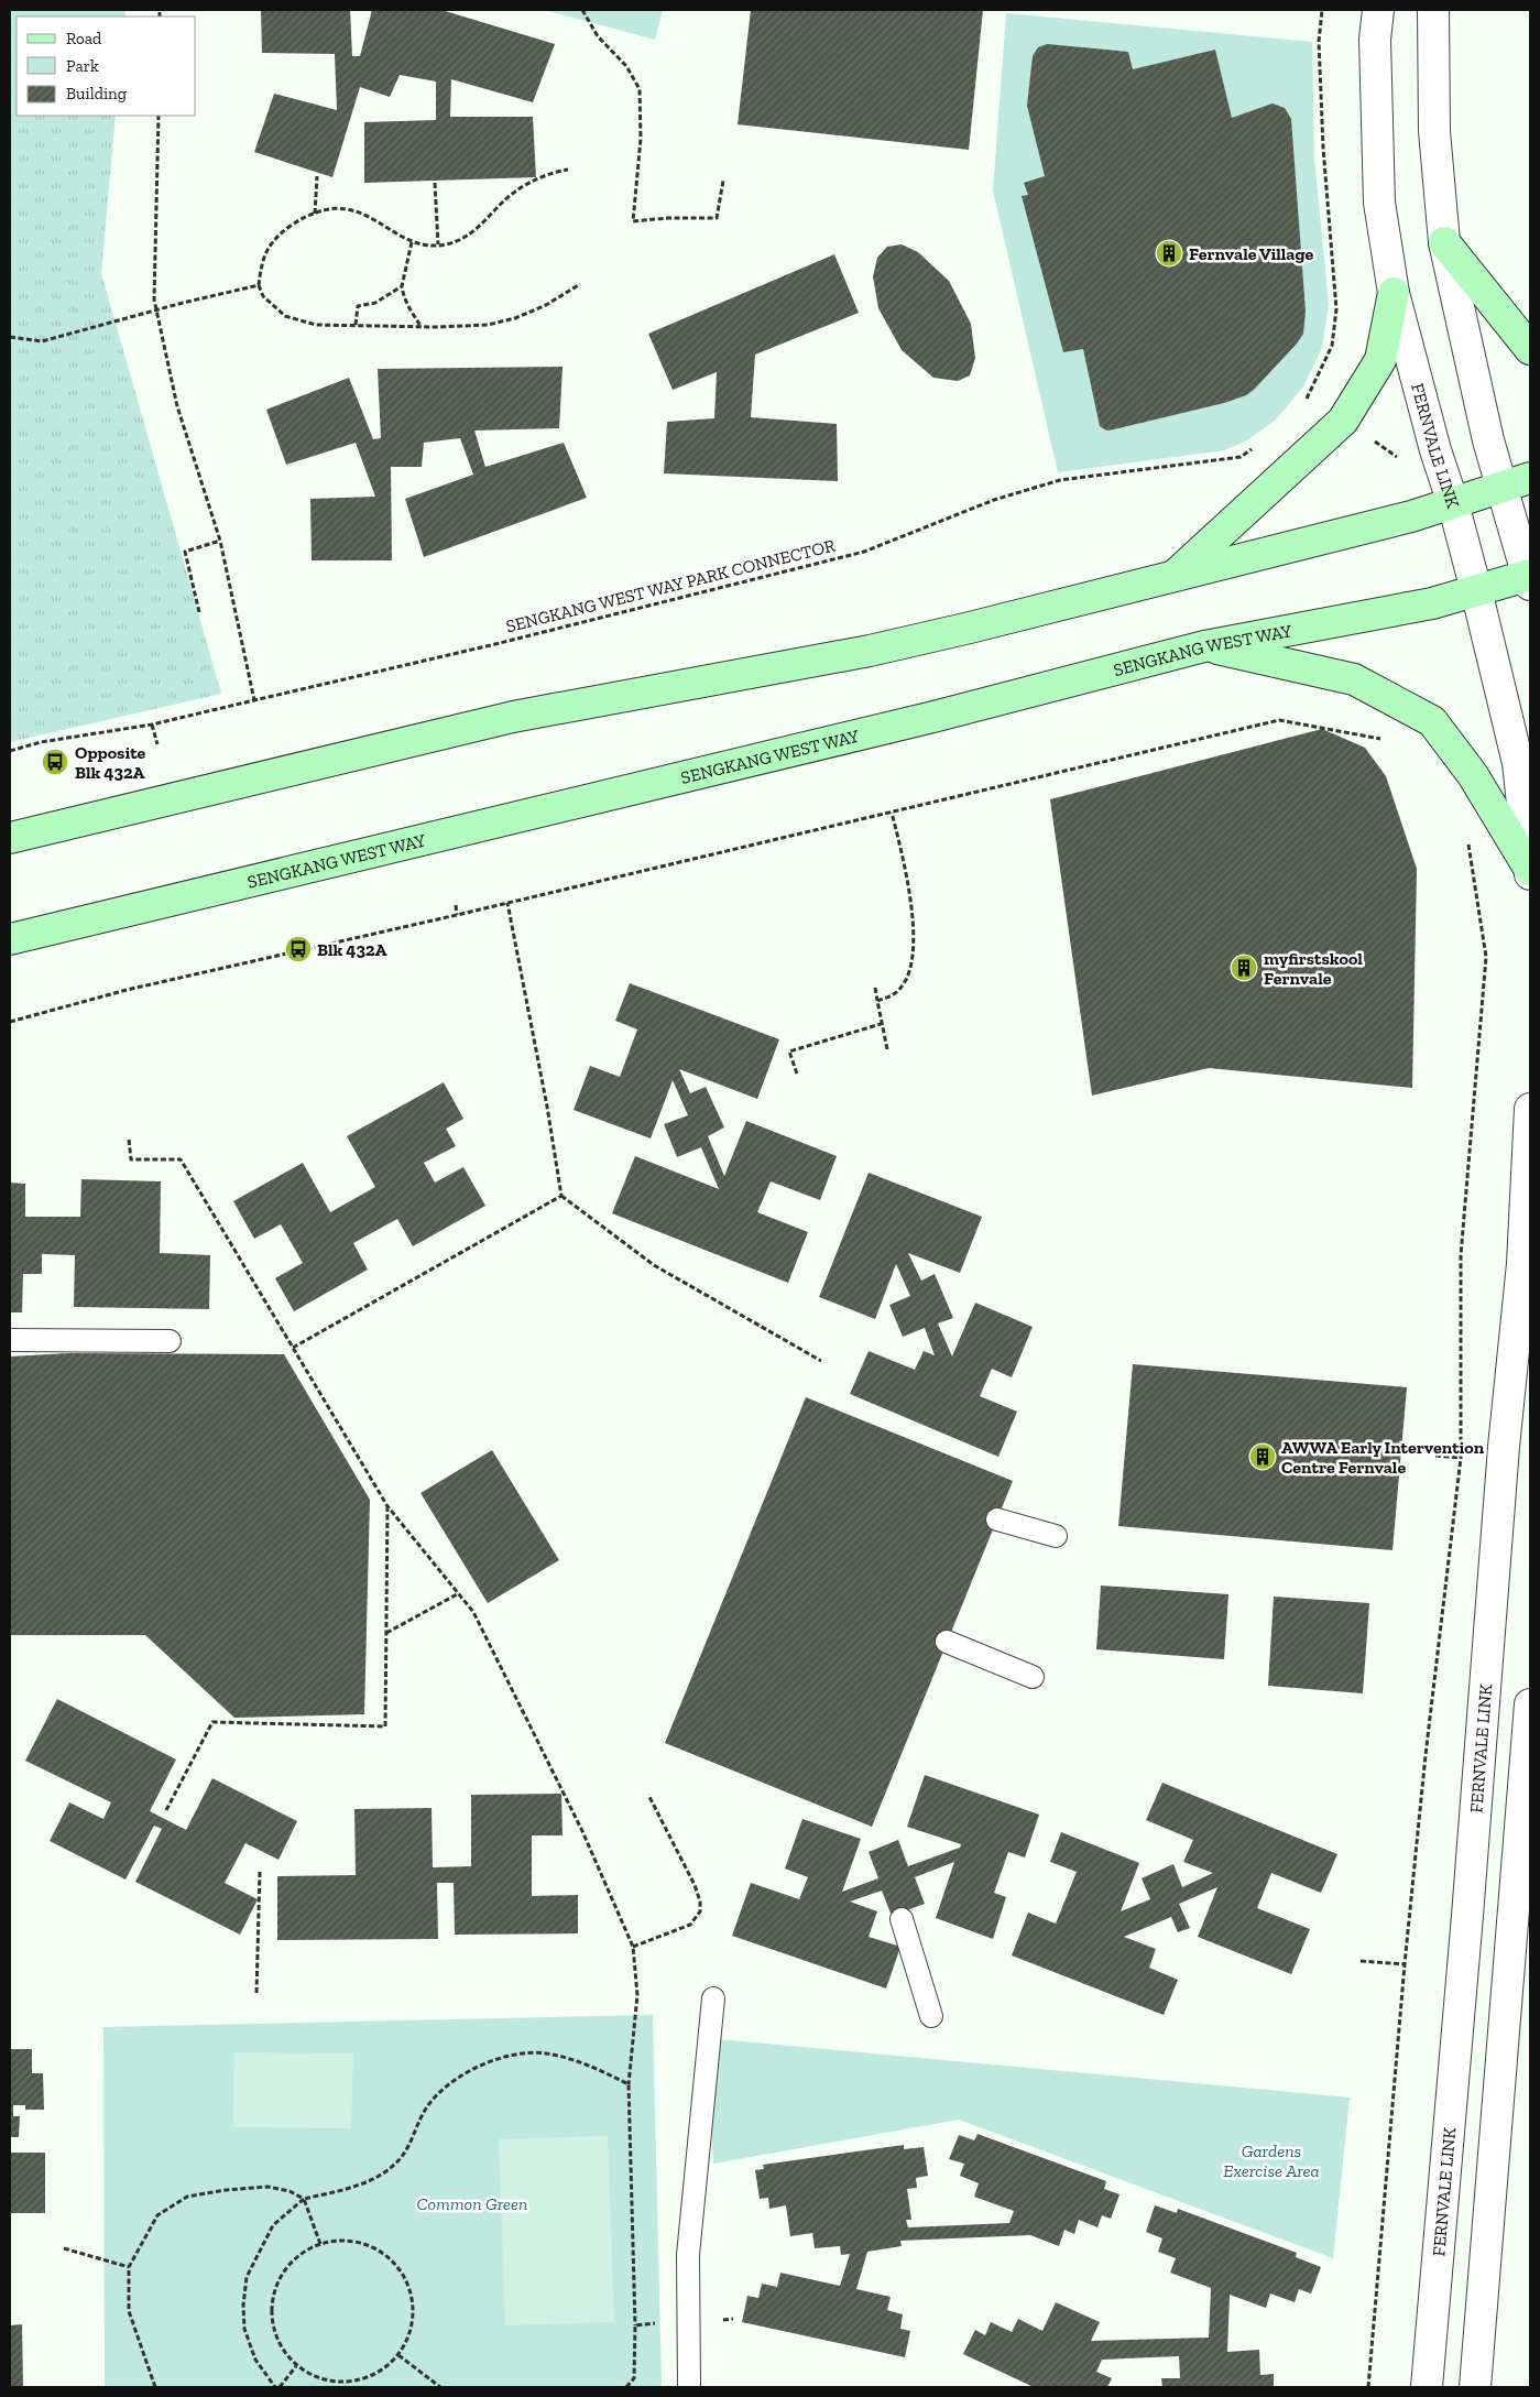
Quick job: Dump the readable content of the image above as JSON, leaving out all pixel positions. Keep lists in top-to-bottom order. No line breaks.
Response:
{"streets":{"main road":["SENGKANG WEST WAY"],"street":["FERNVALE LINK"],"path":["SENGKANG WEST WAY PARK CONNECTOR"]},"crossings":[["FERNVALE LINK","SENGKANG WEST WAY"]],"parks":["Gardens Exercise Area","Common Green"],"places":{"building":["Fernvale Village","myfirstskool Fernvale","AWWA Early Intervention Centre Fernvale"],"bus stop":["Opposite Blk 432A","Blk 432A"]},"legend":["Road","Park","Building"]}
